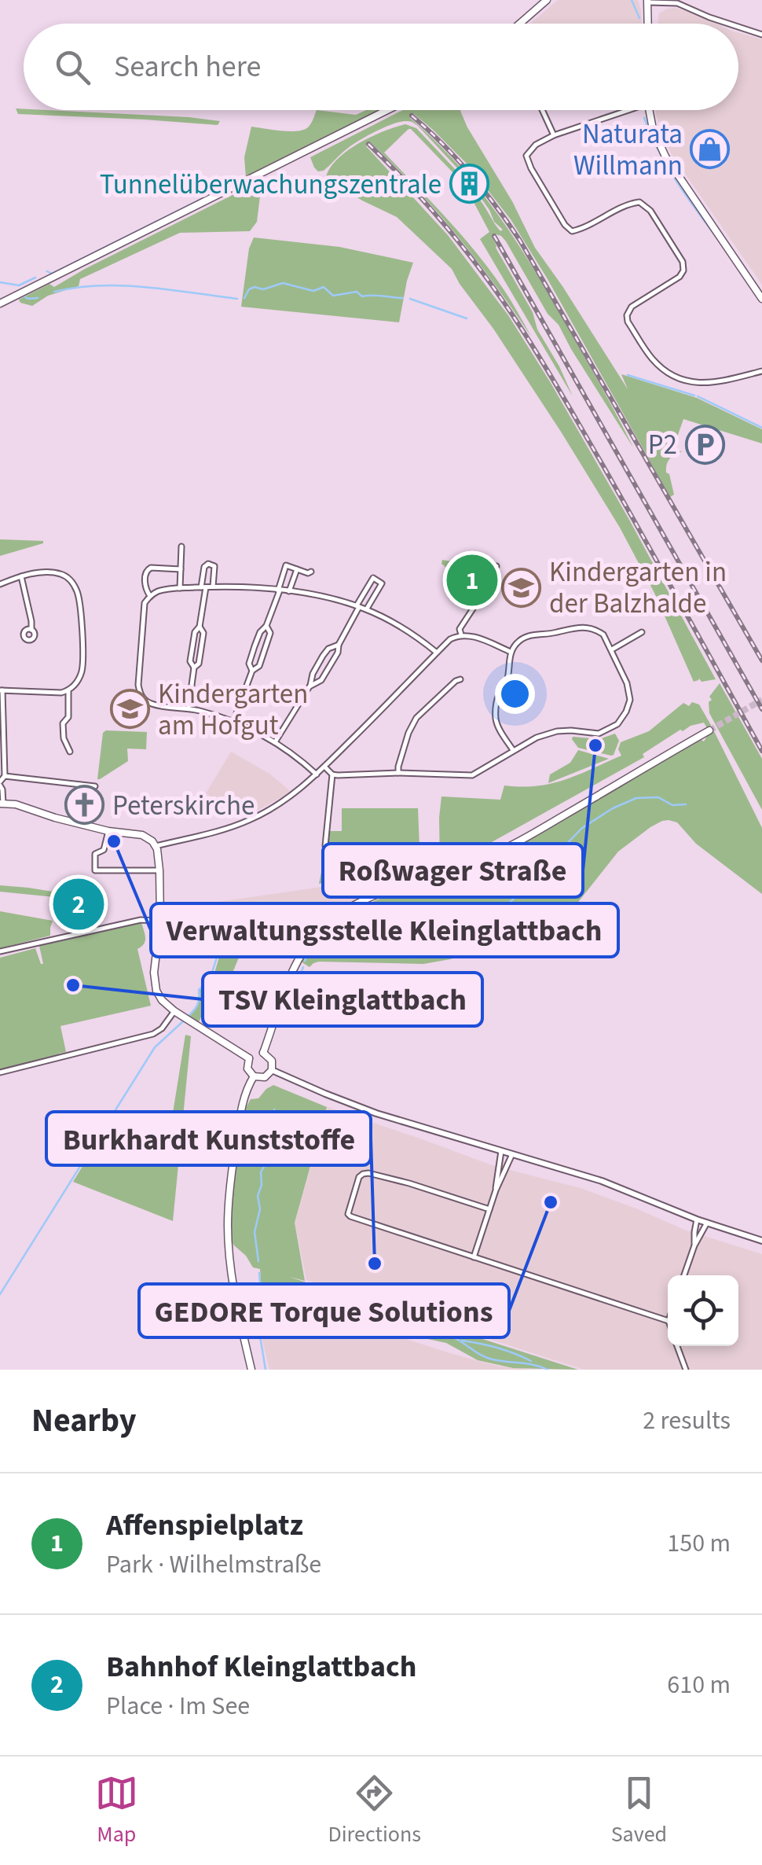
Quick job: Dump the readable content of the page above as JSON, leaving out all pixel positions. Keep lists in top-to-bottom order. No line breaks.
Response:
{"places":{"shop":["Naturata Willmann"],"building":["Tunnelüberwachungszentrale"],"parking":["P2"],"school or university":["Kindergarten in der Balzhalde","Kindergarten am Hofgut"],"other":["Roßwager Straße","Verwaltungsstelle Kleinglattbach","TSV Kleinglattbach","GEDORE Torque Solutions","Burkhardt Kunststoffe"],"church":["Peterskirche"]},"page":{"search":"Search here","pins":["1","2"],"heading":["Nearby","2 results"],"list":[{"mark":"1","name":"Affenspielplatz","note":"Park · Wilhelmstraße","value":"150 m"},{"mark":"2","name":"Bahnhof Kleinglattbach","note":"Place · Im See","value":"610 m"}],"nav":["Map","Directions","Saved"]}}
